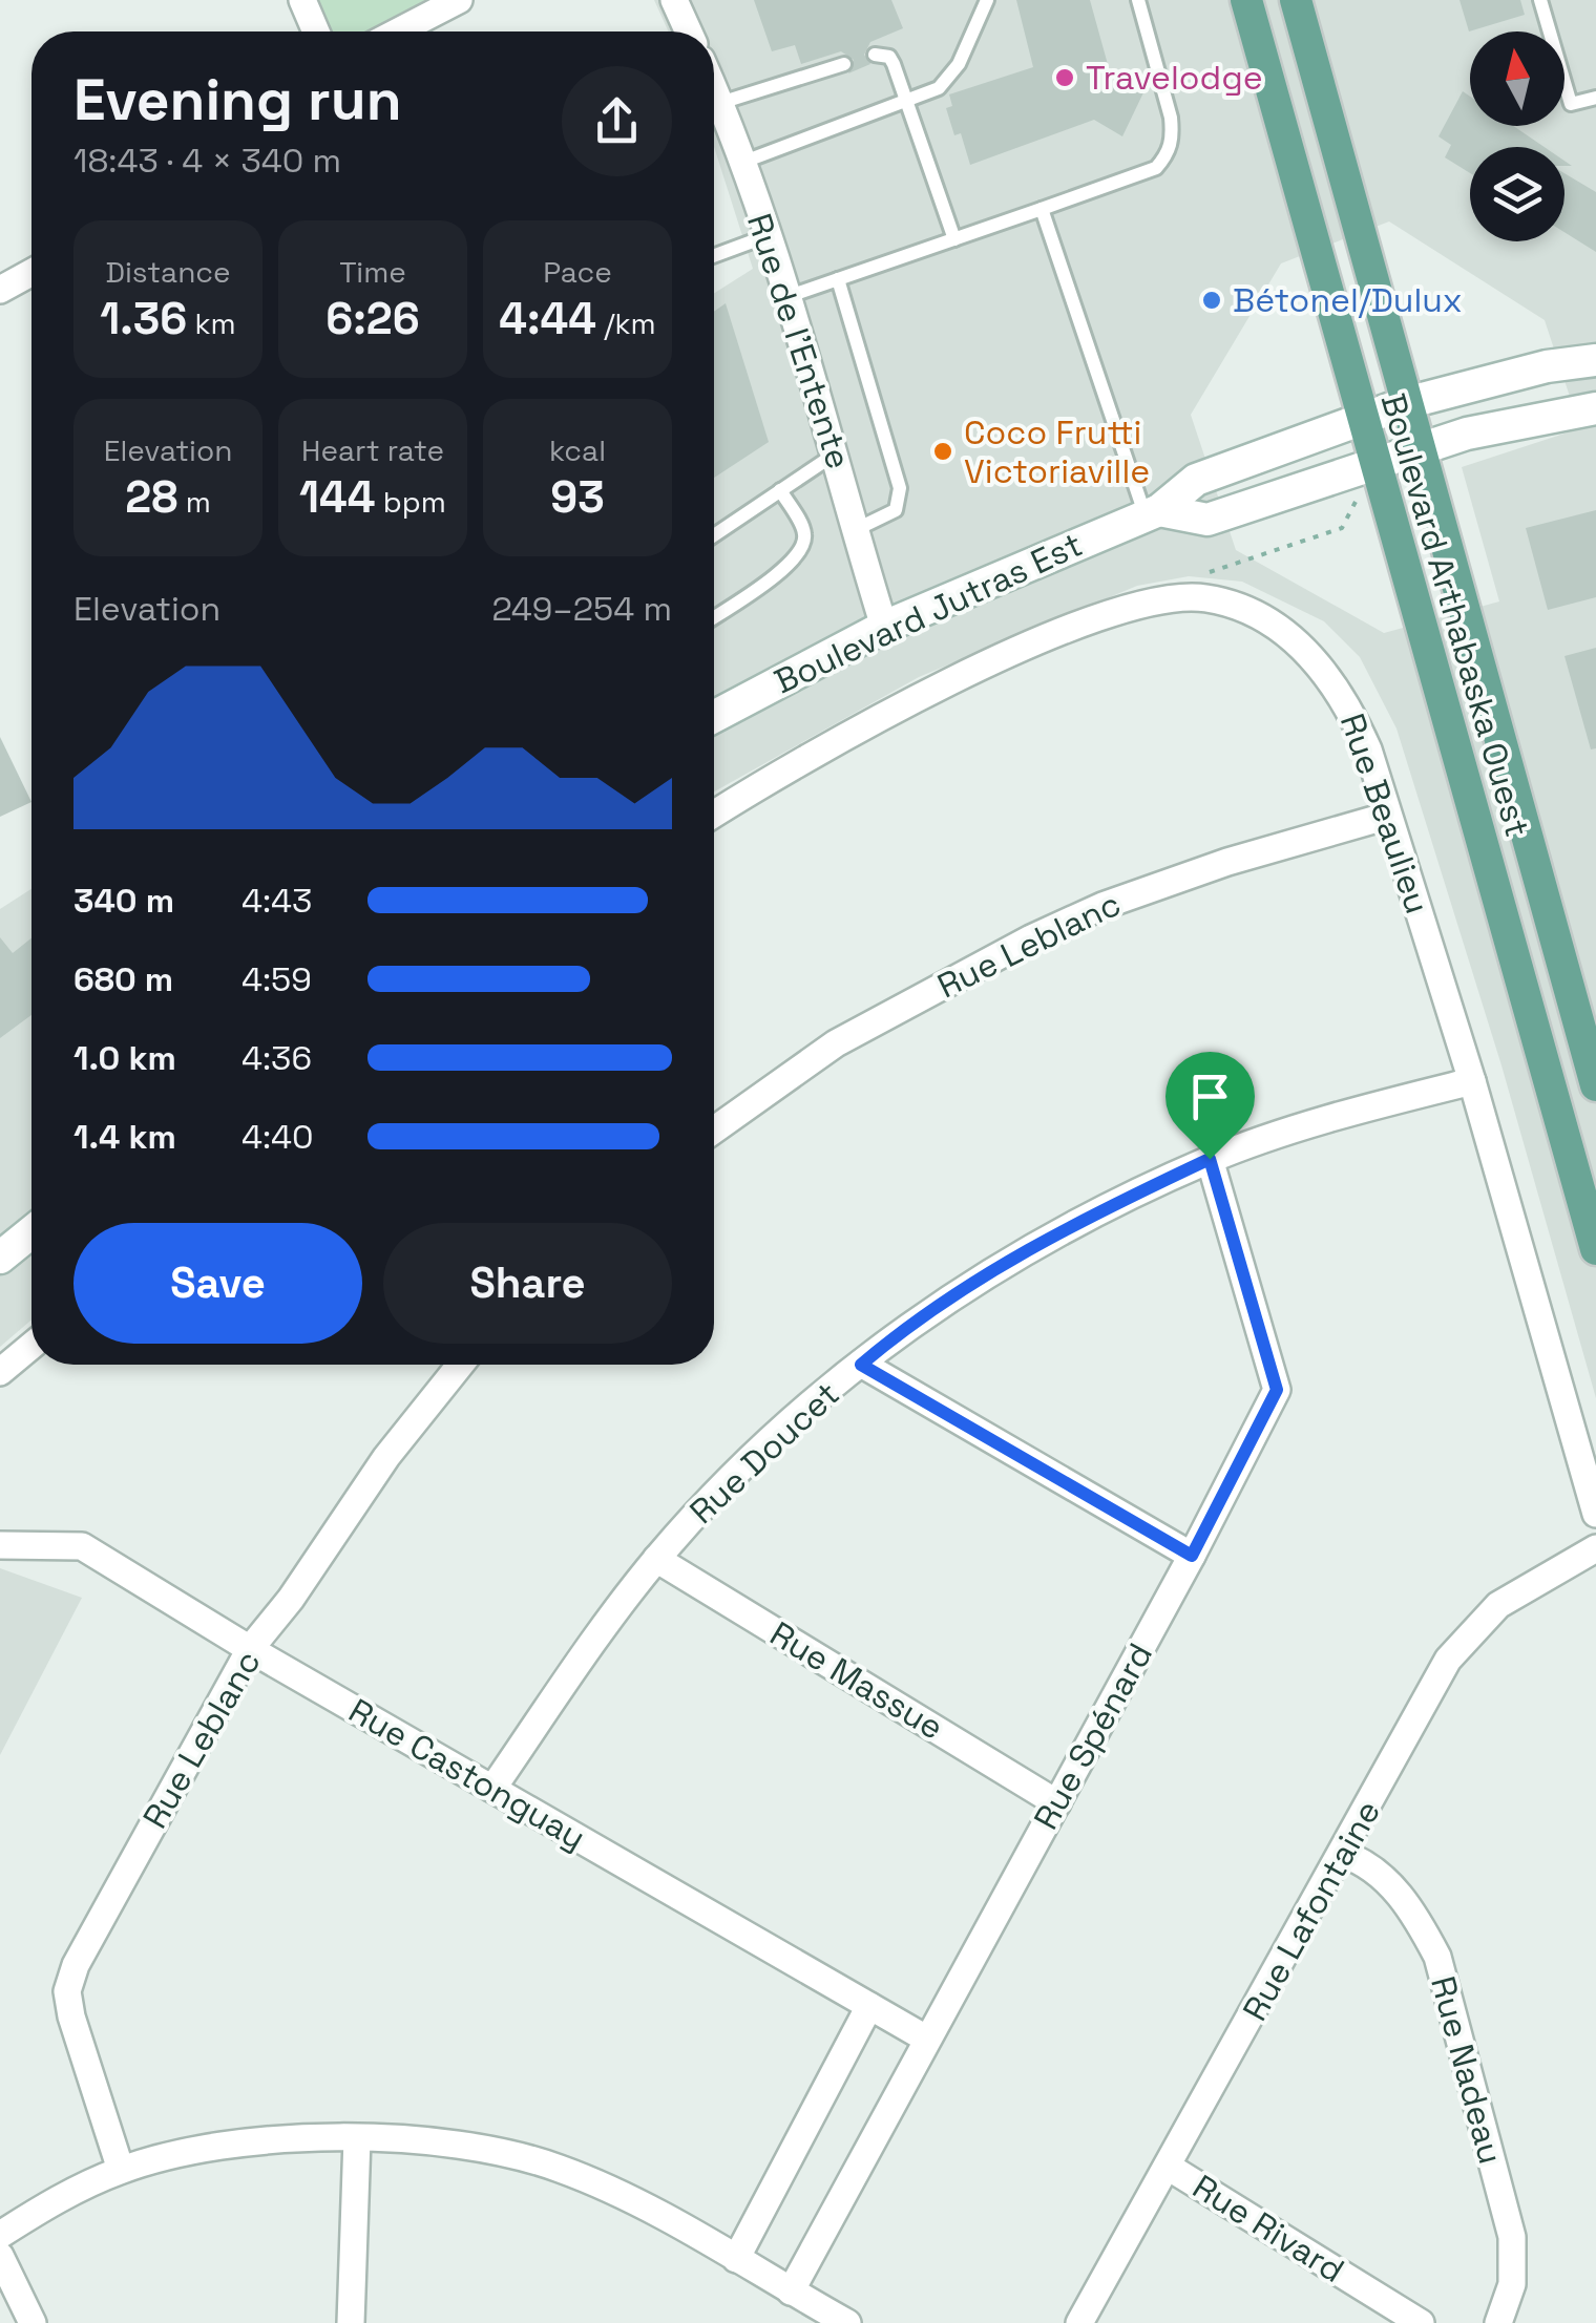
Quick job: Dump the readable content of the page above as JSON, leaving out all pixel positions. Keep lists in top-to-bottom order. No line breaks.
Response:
{"streets":{"main road":["Boulevard Jutras Est","Boulevard Arthabaska Ouest"],"street":["Rue de l'Entente","Rue Beaulieu","Rue Leblanc","Rue Doucet","Rue Massue","Rue Spénard","Rue Castonguay","Rue Lafontaine","Rue Nadeau","Rue Rivard"]},"crossings":[["Rue de l'Entente","Boulevard Jutras Est"],["Boulevard Jutras Est","Boulevard Arthabaska Ouest"],["Rue Beaulieu","Rue Leblanc"],["Rue Beaulieu","Rue Doucet"],["Rue Leblanc","Rue Castonguay"],["Rue Doucet","Rue Massue"],["Rue Doucet","Rue Spénard"],["Rue Doucet","Rue Castonguay"],["Rue Massue","Rue Spénard"],["Rue Spénard","Rue Castonguay"],["Rue Lafontaine","Rue Nadeau"],["Rue Lafontaine","Rue Rivard"]],"places":["Travelodge","Bétonel/Dulux","Coco Frutti Victoriaville"],"north":"top","page":{"heading":["Evening run","18:43 · 4 × 340 m"],"stats":[["Distance","1.36 km"],["Time","6:26"],["Pace","4:44 /km"],["Elevation","28 m"],["Heart rate","144 bpm"],["kcal","93"]],"chart":["Elevation","249–254 m"],"list":[{"name":"340 m","note":"4:43"},{"name":"680 m","note":"4:59"},{"name":"1.0 km","note":"4:36"},{"name":"1.4 km","note":"4:40"}],"buttons":["Save","Share"]}}
